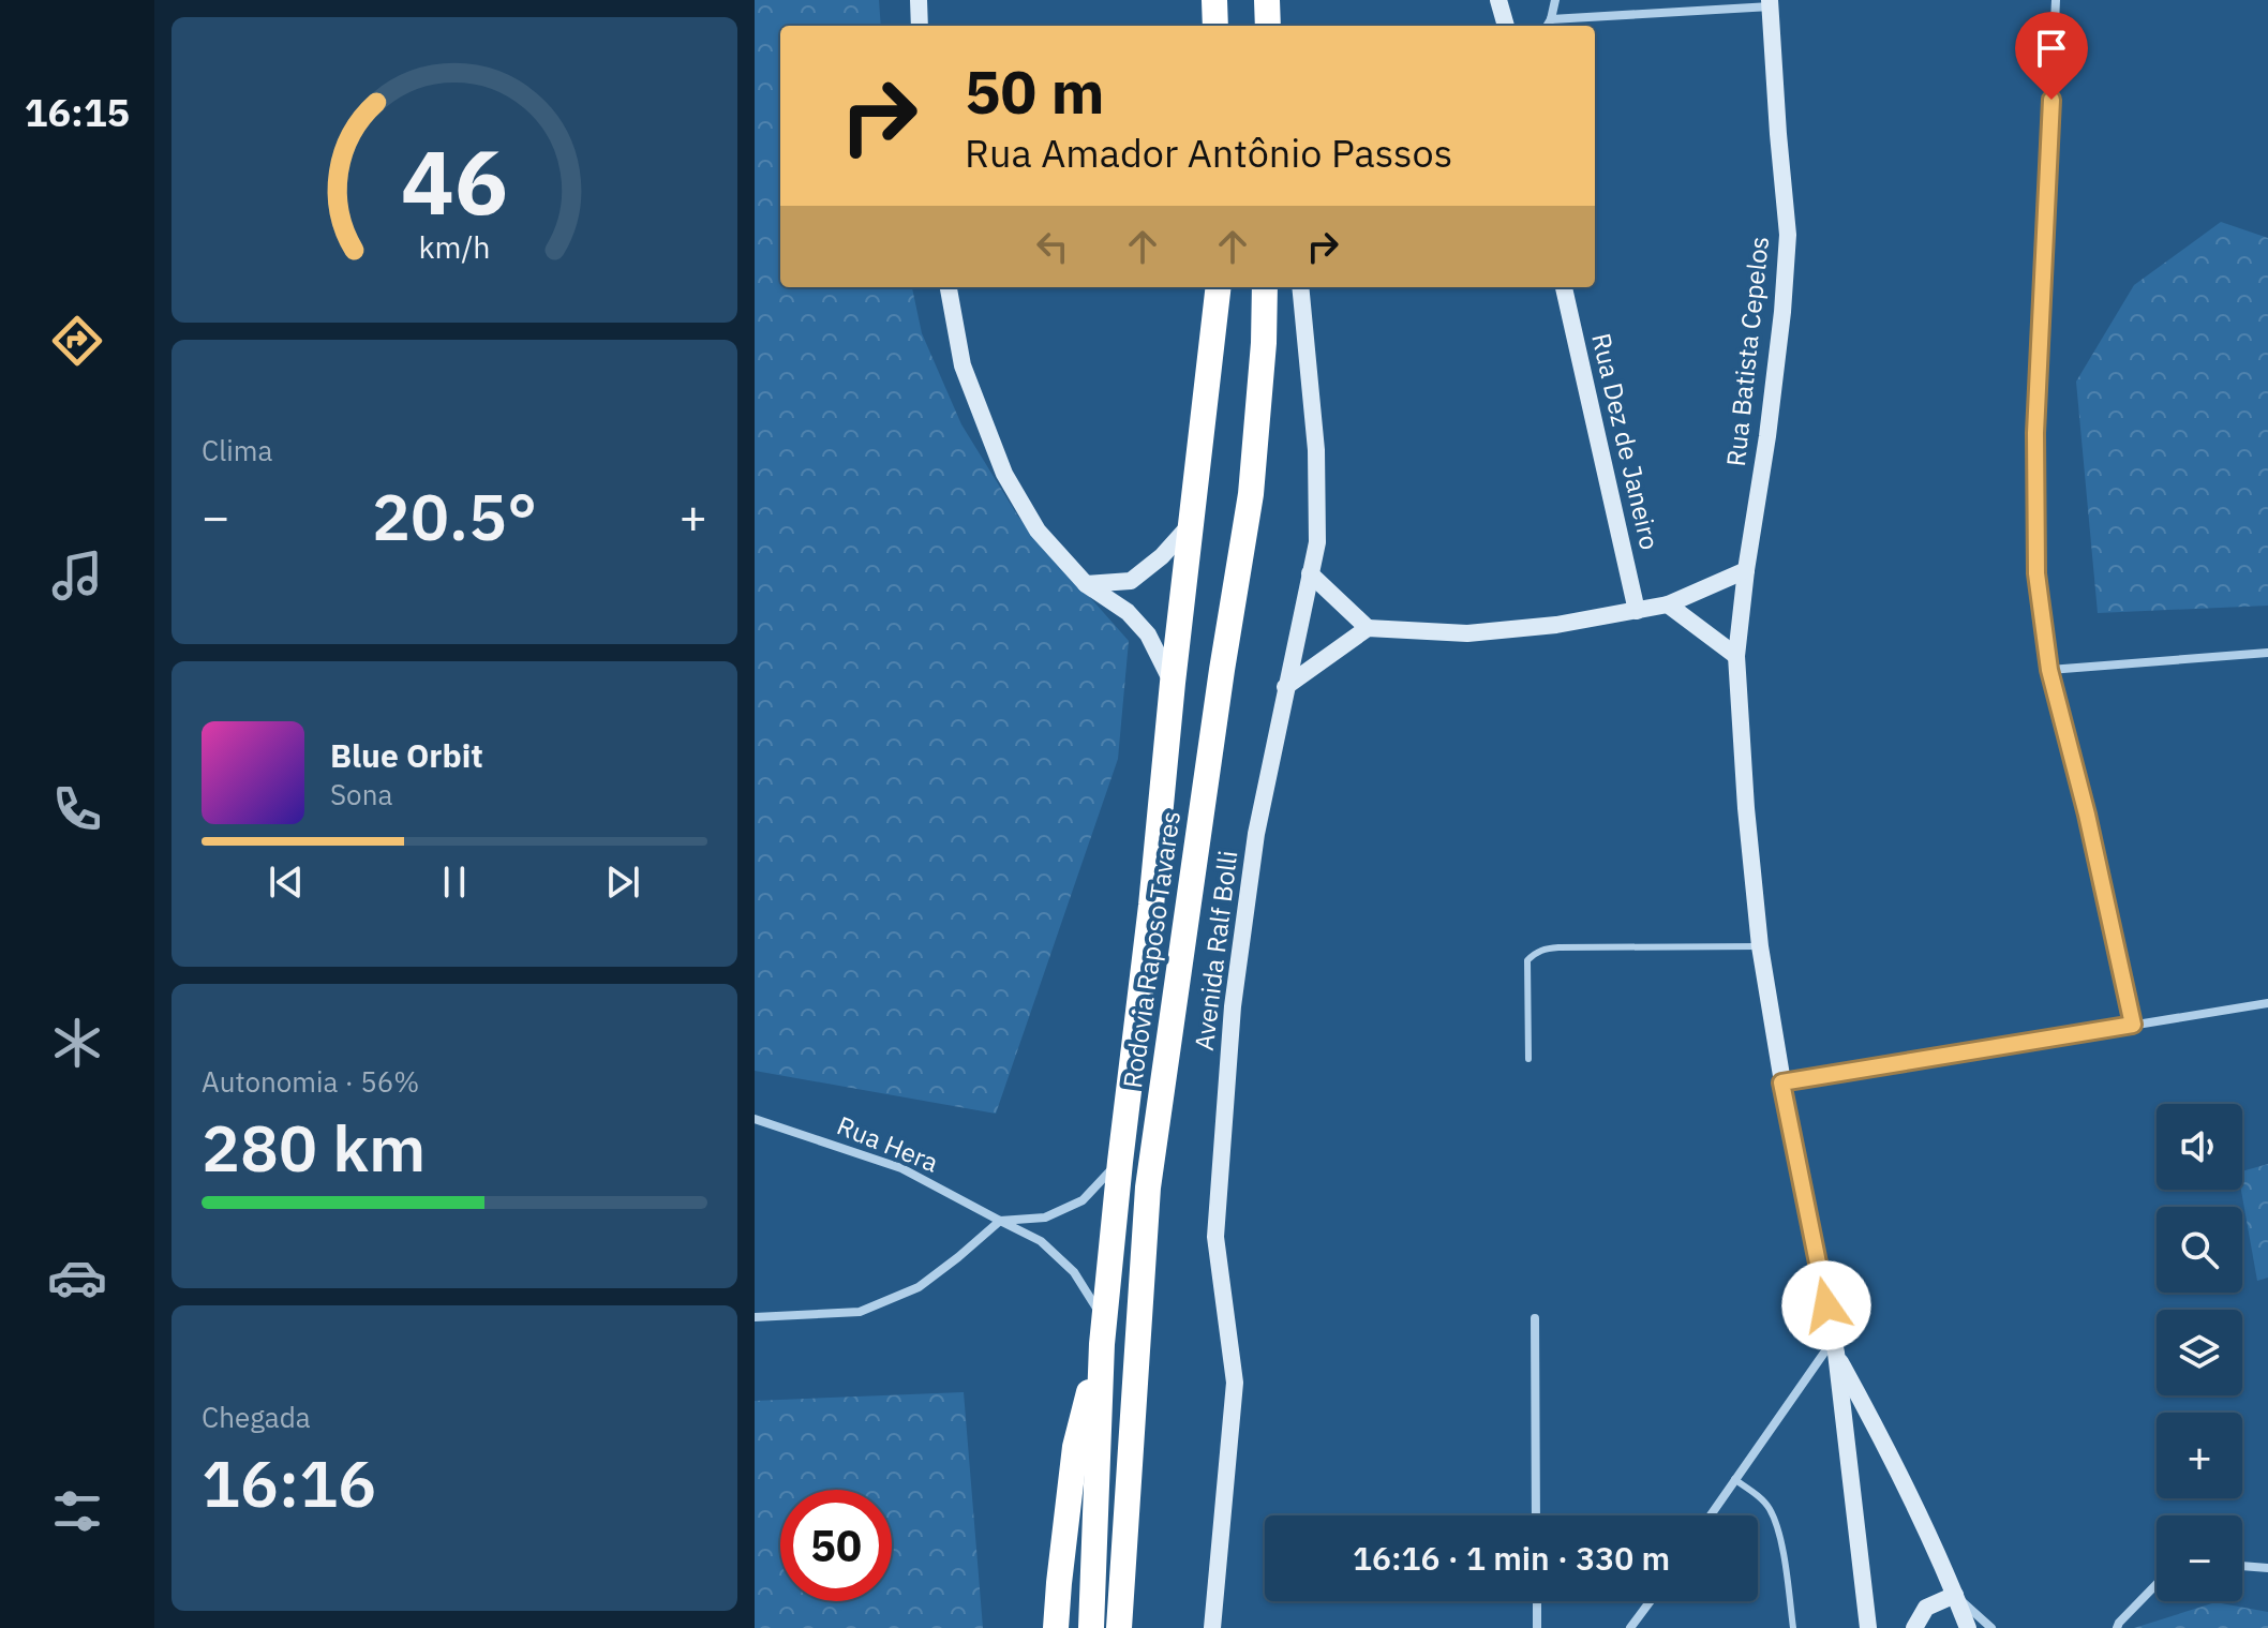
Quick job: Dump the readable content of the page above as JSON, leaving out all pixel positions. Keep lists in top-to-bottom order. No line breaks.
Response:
{"streets":{"highway":["Rodovia Raposo Tavares"],"main road":["Rua Batista Cepelos","Rua Dez de Janeiro","Avenida Ralf Bolli"],"street":["Rua Hera"]},"crossings":[["Rodovia Raposo Tavares","Rua Hera"]],"page":{"tabs":"16:15","turn":["50 m","Rua Amador Antônio Passos"],"tile":["Clima",["Autonomia · 56%","280 km"],["Chegada","16:16"]],"heat":["−","20.5°","+"],"song":["Blue Orbit","Sona"],"map_buttons":["+","−"],"limit":"50","trip":"16:16 · 1 min · 330 m","gauge":["46","km/h"]}}
